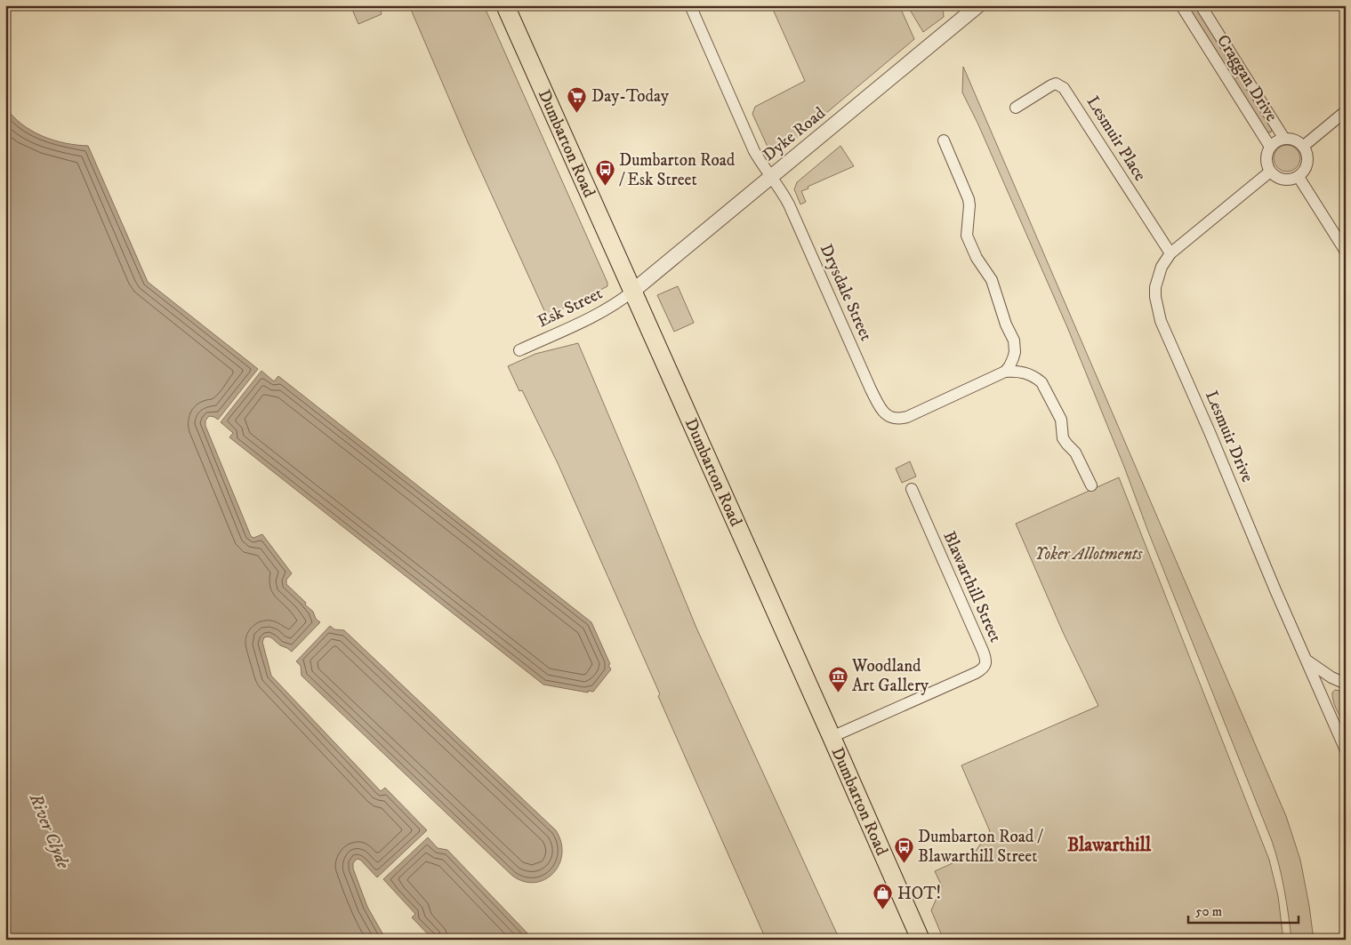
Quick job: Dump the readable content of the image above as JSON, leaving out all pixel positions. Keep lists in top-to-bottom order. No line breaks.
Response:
{"streets":{"main road":["Dumbarton Road"],"street":["Craggan Drive","Dyke Road","Lesmuir Place","Drysdale Street","Esk Street","Lesmuir Drive","Blawarthill Street"]},"crossings":[["Craggan Drive","Lesmuir Drive"],["Dyke Road","Dumbarton Road"],["Dyke Road","Drysdale Street"],["Dyke Road","Esk Street"],["Lesmuir Place","Lesmuir Drive"],["Dumbarton Road","Esk Street"],["Dumbarton Road","Blawarthill Street"]],"districts":["Blawarthill"],"water":["River Clyde"],"parks":["Yoker Allotments"],"places":{"supermarket":["Day-Today"],"bus stop":["Dumbarton Road / Esk Street","Dumbarton Road / Blawarthill Street"],"museum":["Woodland Art Gallery"],"shop":["HOT!"]},"scale_bar":"50 m"}
